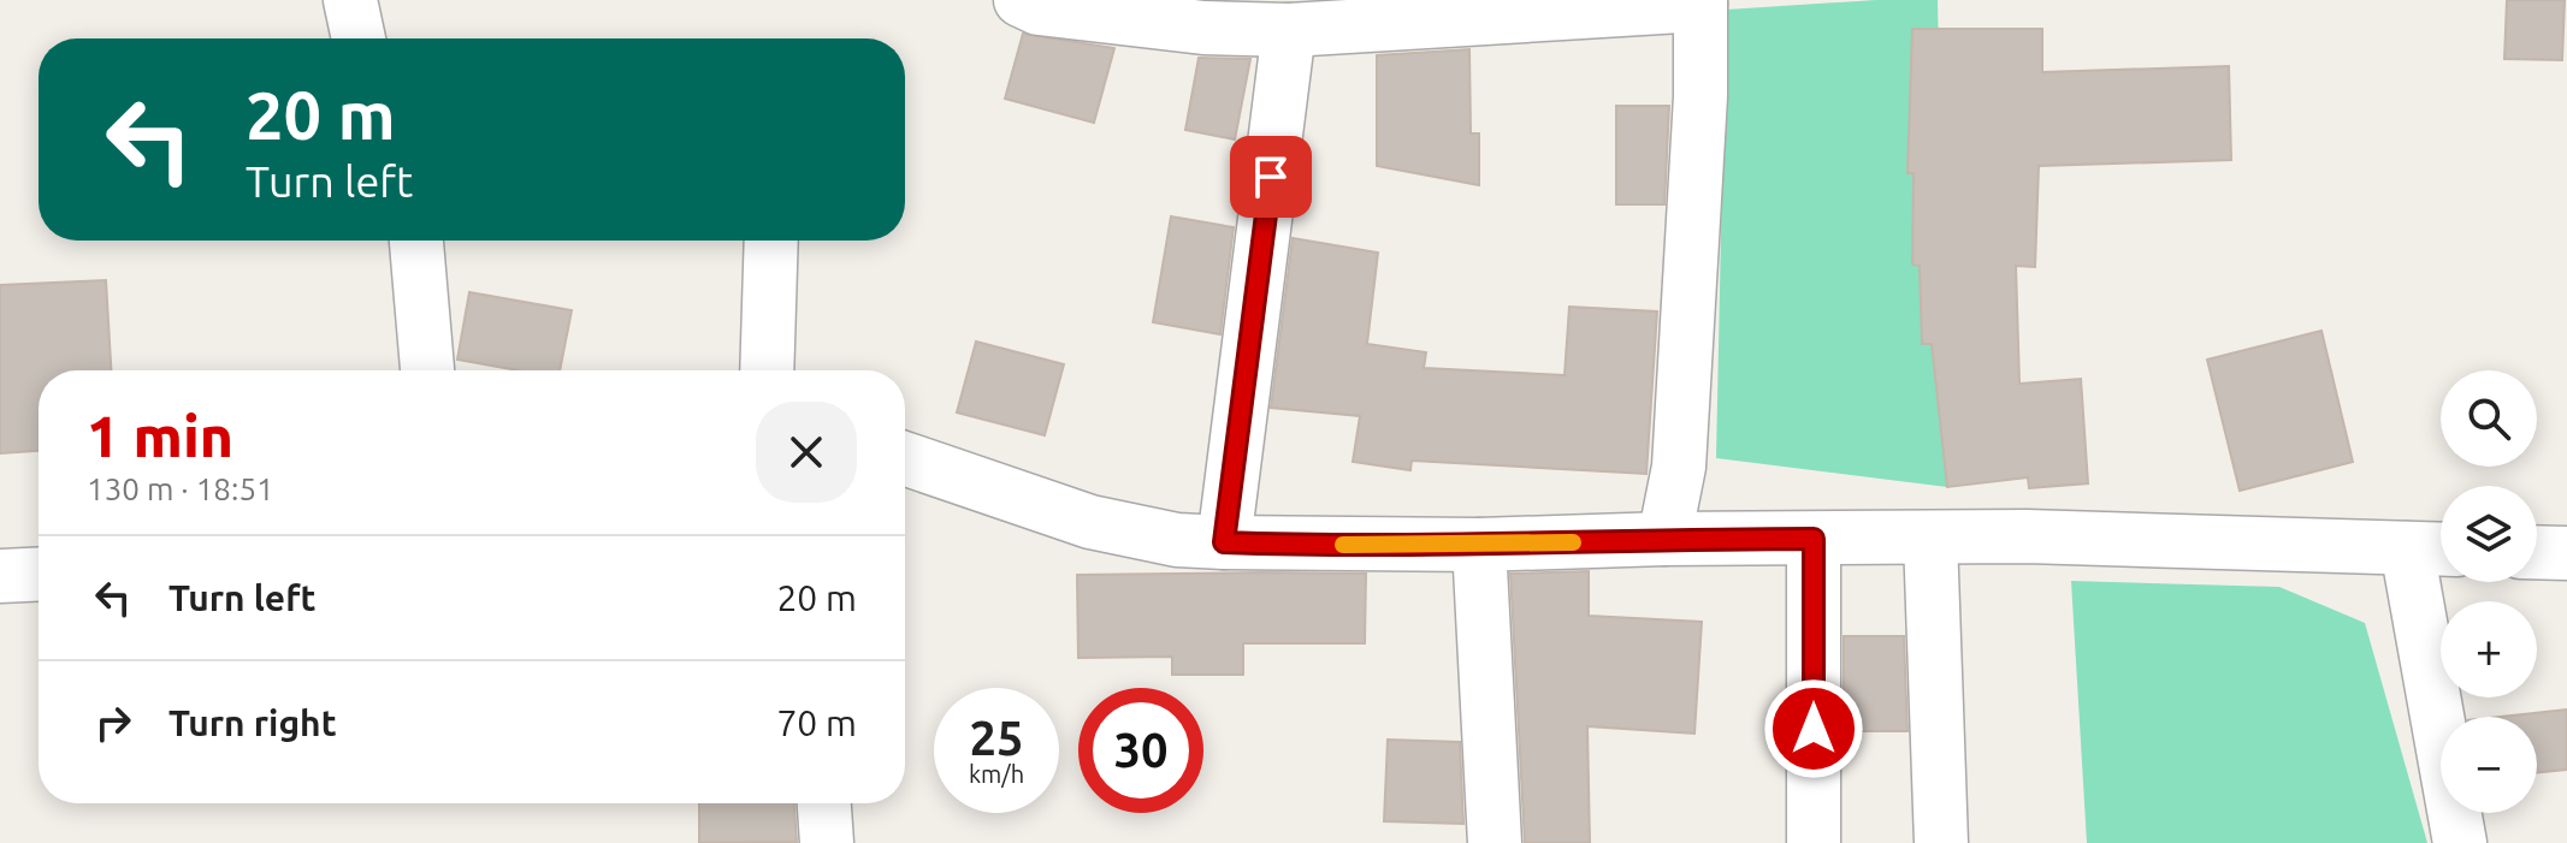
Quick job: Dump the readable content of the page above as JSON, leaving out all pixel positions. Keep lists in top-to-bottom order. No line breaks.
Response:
{"page":{"turn":["20 m","Turn left"],"map_buttons":["+","−"],"heading":["1 min","130 m · 18:51"],"list":[{"name":"Turn left","value":"20 m"},{"name":"Turn right","value":"70 m"}],"speed":"25 km/h","limit":"30"}}
